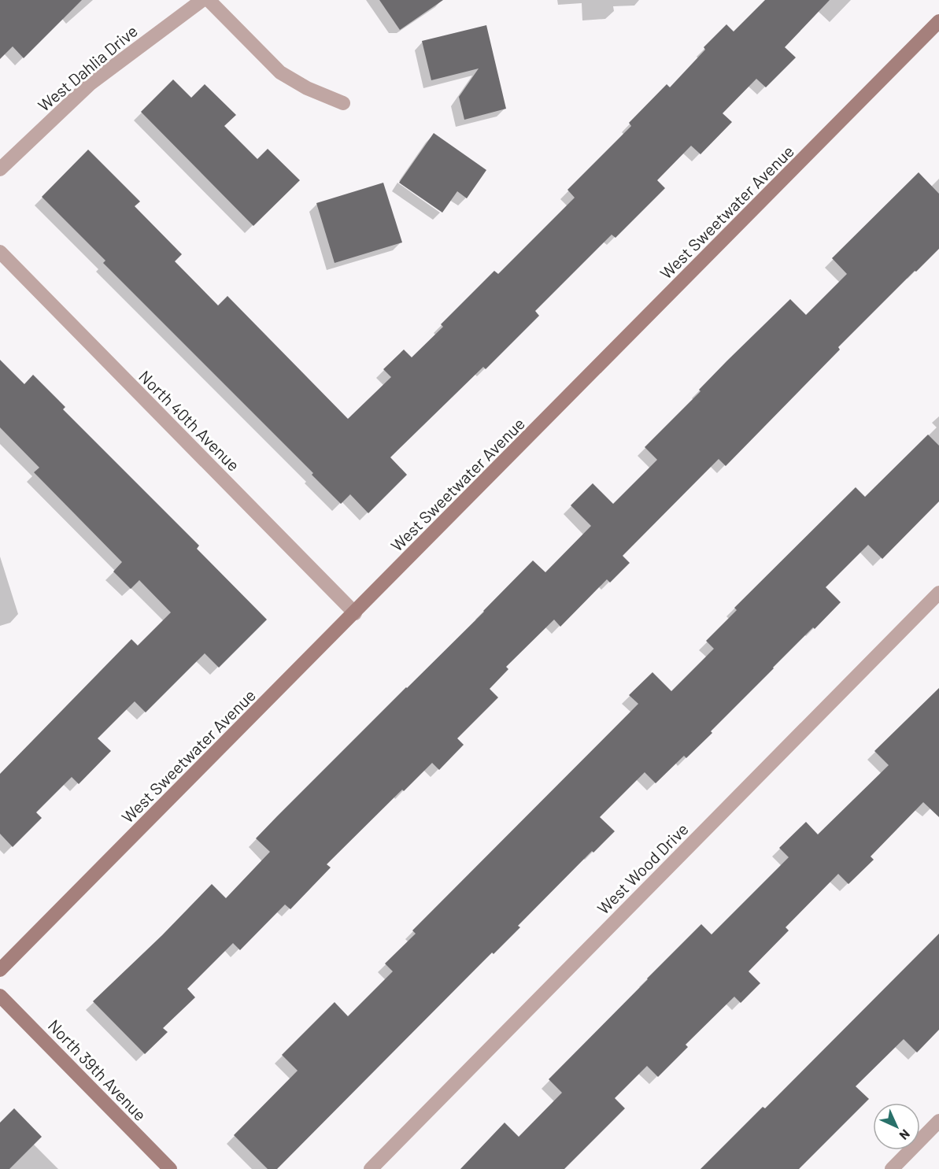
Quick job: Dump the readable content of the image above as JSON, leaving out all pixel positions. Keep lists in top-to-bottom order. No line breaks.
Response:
{"streets":{"street":["West Dahlia Drive","West Sweetwater Avenue","North 40th Avenue","West Wood Drive","North 39th Avenue"]},"crossings":[["West Sweetwater Avenue","North 40th Avenue"]],"north":"bottom right"}
